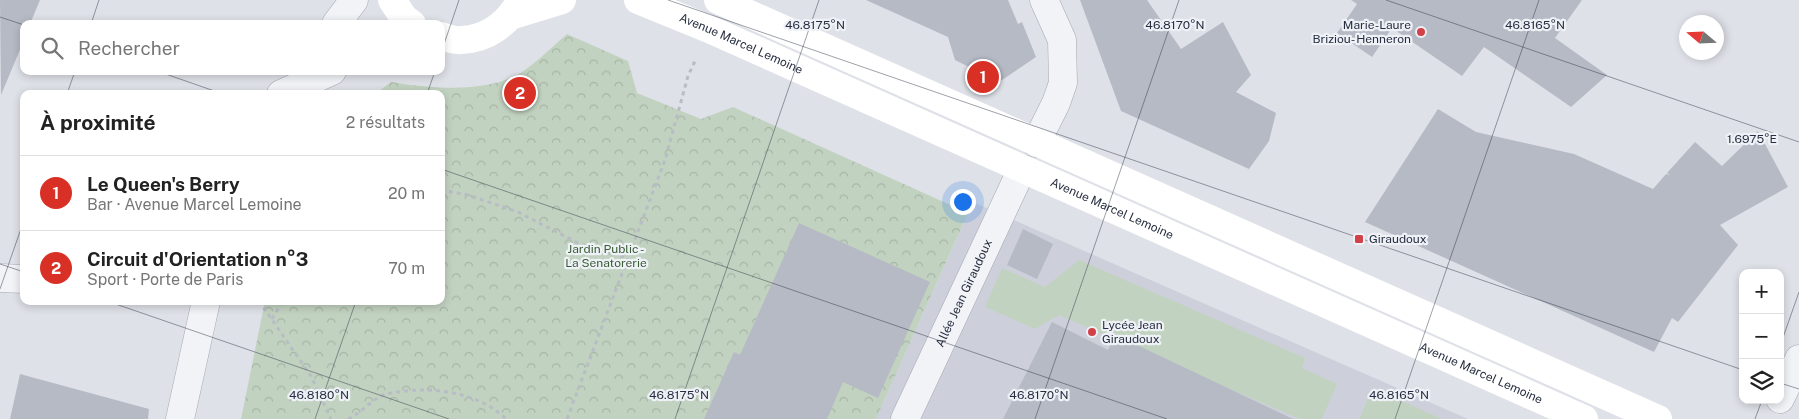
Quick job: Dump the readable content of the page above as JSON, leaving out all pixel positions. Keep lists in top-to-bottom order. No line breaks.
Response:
{"streets":{"main road":["Avenue Marcel Lemoine"],"street":["Allée Jean Giraudoux"]},"crossings":[["Avenue Marcel Lemoine","Allée Jean Giraudoux"]],"parks":["Jardin Public - La Senatorerie"],"places":{"other":["Marie-Laure Briziou- Henneron","Lycée Jean Giraudoux"],"transit":["Giraudoux"]},"north":"left","page":{"search":"Rechercher","pins":["1","2"],"heading":["À proximité","2 résultats"],"list":[{"mark":"1","name":"Le Queen's Berry","note":"Bar · Avenue Marcel Lemoine","value":"20 m"},{"mark":"2","name":"Circuit d'Orientation n°3","note":"Sport · Porte de Paris","value":"70 m"}],"map_buttons":["+","−"]},"coordinates":["46.8175°N","46.8170°N","46.8165°N","1.6975°E","46.8180°N"]}
